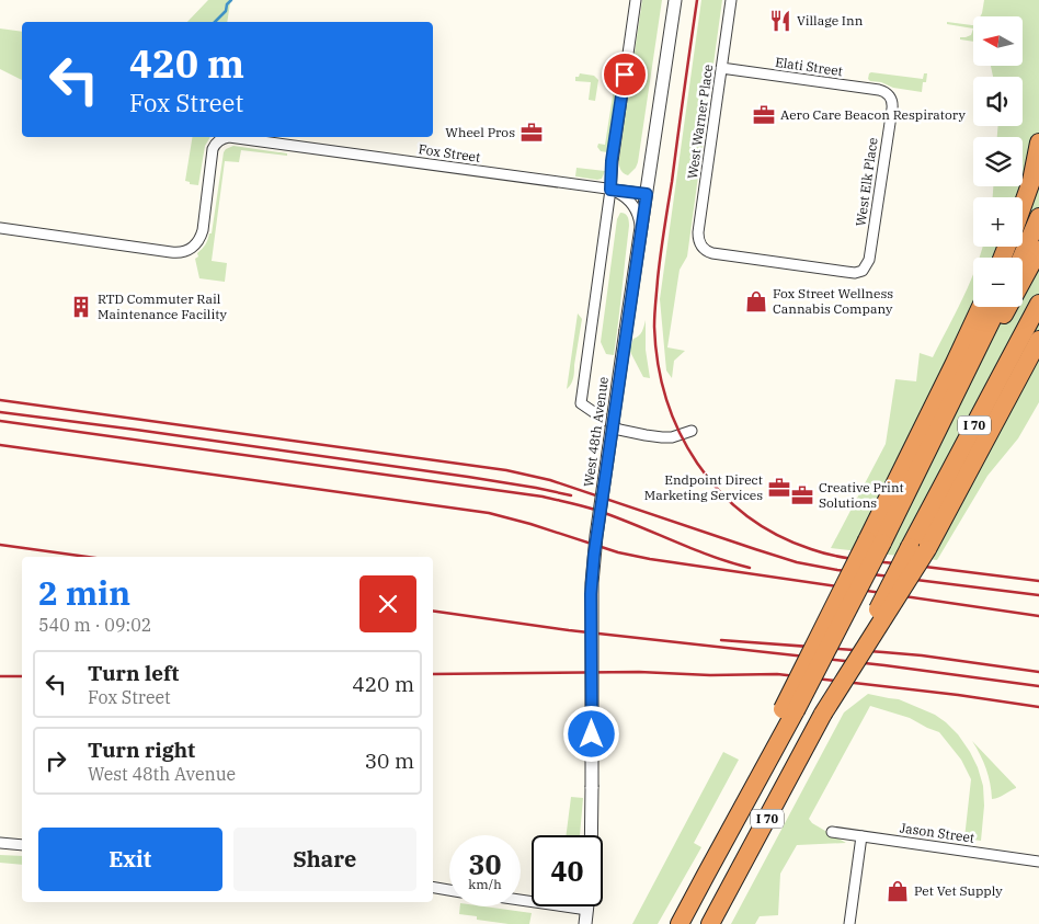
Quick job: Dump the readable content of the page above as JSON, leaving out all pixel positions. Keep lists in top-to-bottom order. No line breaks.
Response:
{"streets":{"highway":["I 70"],"street":["Elati Street","West Warner Place","Fox Street","West Elk Place","West 48th Avenue","Jason Street"]},"crossings":[["Elati Street","West Warner Place"],["Elati Street","West Elk Place"],["West Warner Place","West Elk Place"],["Fox Street","West 48th Avenue"]],"places":{"restaurant":["Village Inn"],"office":["Aero Care Beacon Respiratory","Wheel Pros","Endpoint Direct Marketing Services","Creative Print Solutions"],"shop":["Fox Street Wellness Cannabis Company","Pet Vet Supply"],"building":["RTD Commuter Rail Maintenance Facility"]},"north":"left","page":{"map_buttons":["+","−"],"turn":["420 m","Fox Street"],"heading":["2 min","540 m · 09:02"],"list":[{"name":"Turn left","note":"Fox Street","value":"420 m"},{"name":"Turn right","note":"West 48th Avenue","value":"30 m"}],"buttons":["Exit","Share"],"speed":"30 km/h","limit":"40"}}
